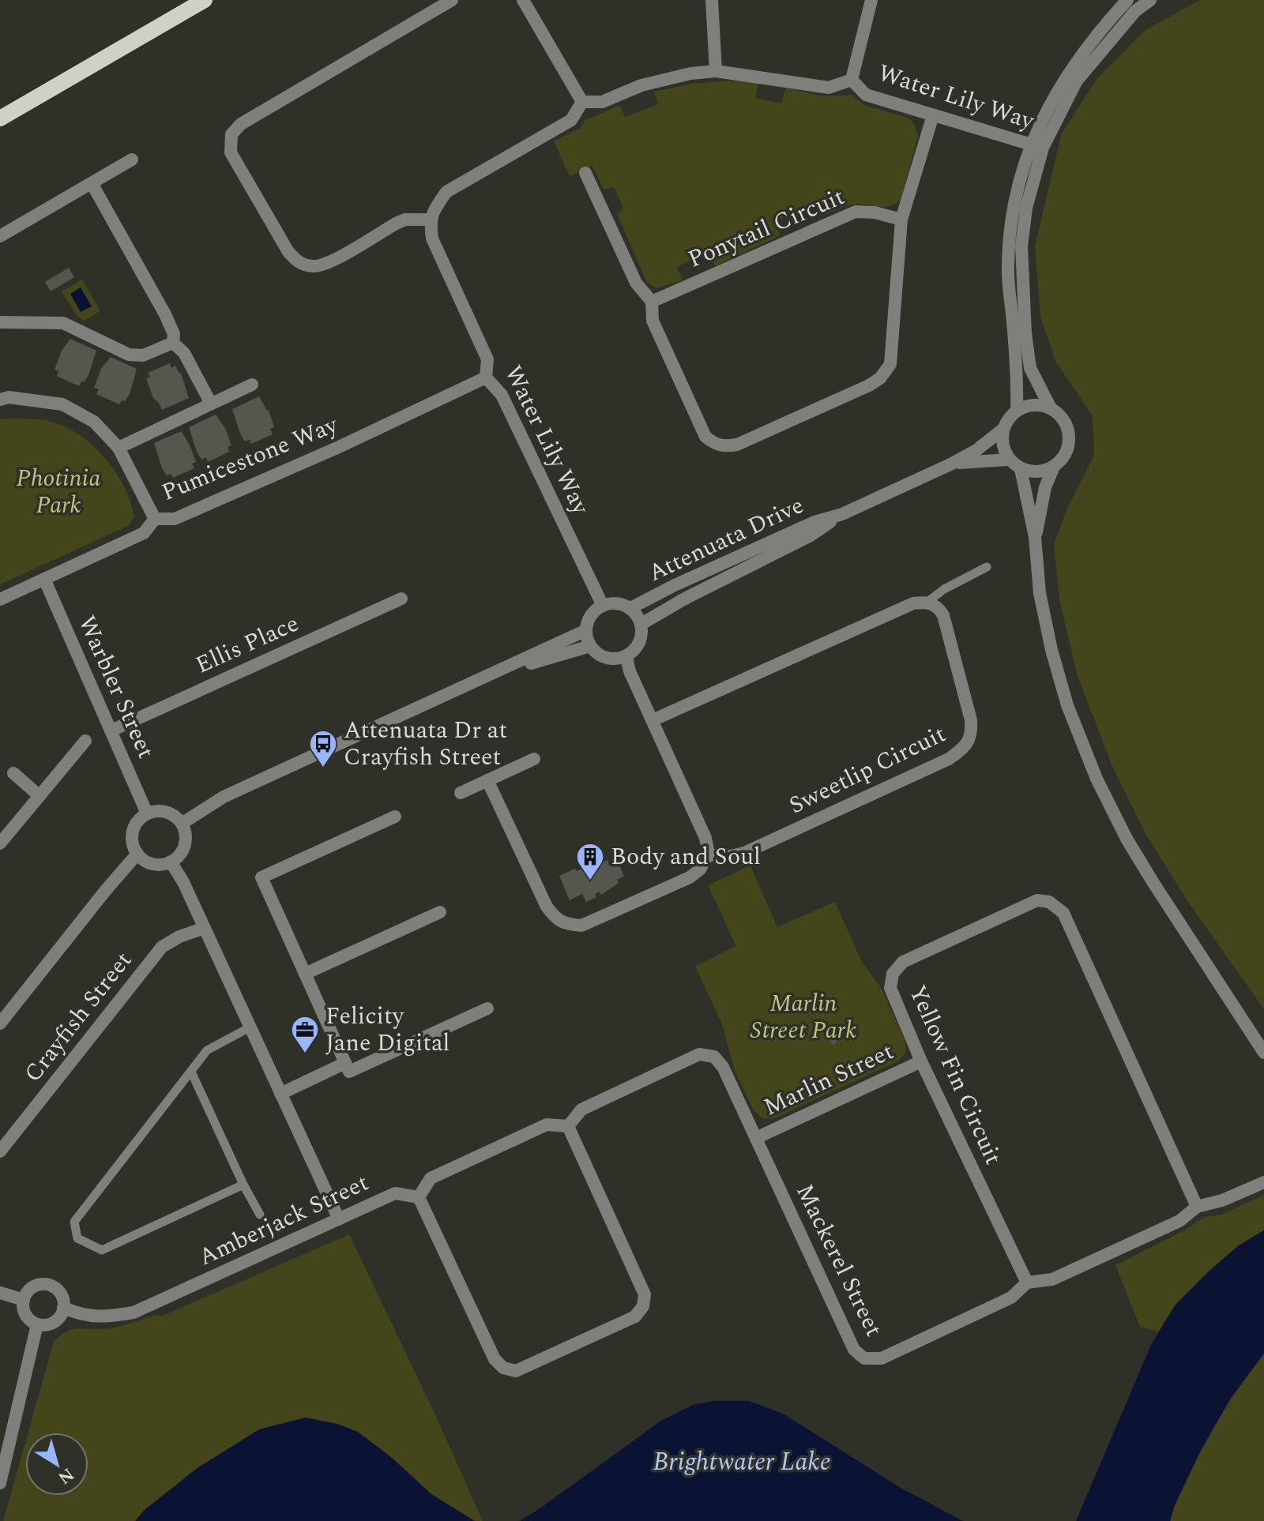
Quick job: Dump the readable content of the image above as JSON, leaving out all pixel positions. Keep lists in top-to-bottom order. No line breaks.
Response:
{"streets":{"street":["Water Lily Way","Ponytail Circuit","Pumicestone Way","Attenuata Drive","Ellis Place","Warbler Street","Sweetlip Circuit","Crayfish Street","Yellow Fin Circuit","Marlin Street","Amberjack Street","Mackerel Street"]},"crossings":[["Water Lily Way","Pumicestone Way"],["Water Lily Way","Attenuata Drive"],["Pumicestone Way","Warbler Street"],["Ellis Place","Warbler Street"],["Yellow Fin Circuit","Marlin Street"],["Yellow Fin Circuit","Mackerel Street"],["Marlin Street","Mackerel Street"]],"water":["Brightwater Lake"],"parks":["Photinia Park","Marlin Street Park"],"places":{"bus stop":["Attenuata Dr at Crayfish Street"],"building":["Body and Soul"],"office":["Felicity Jane Digital"]},"north":"bottom right"}
